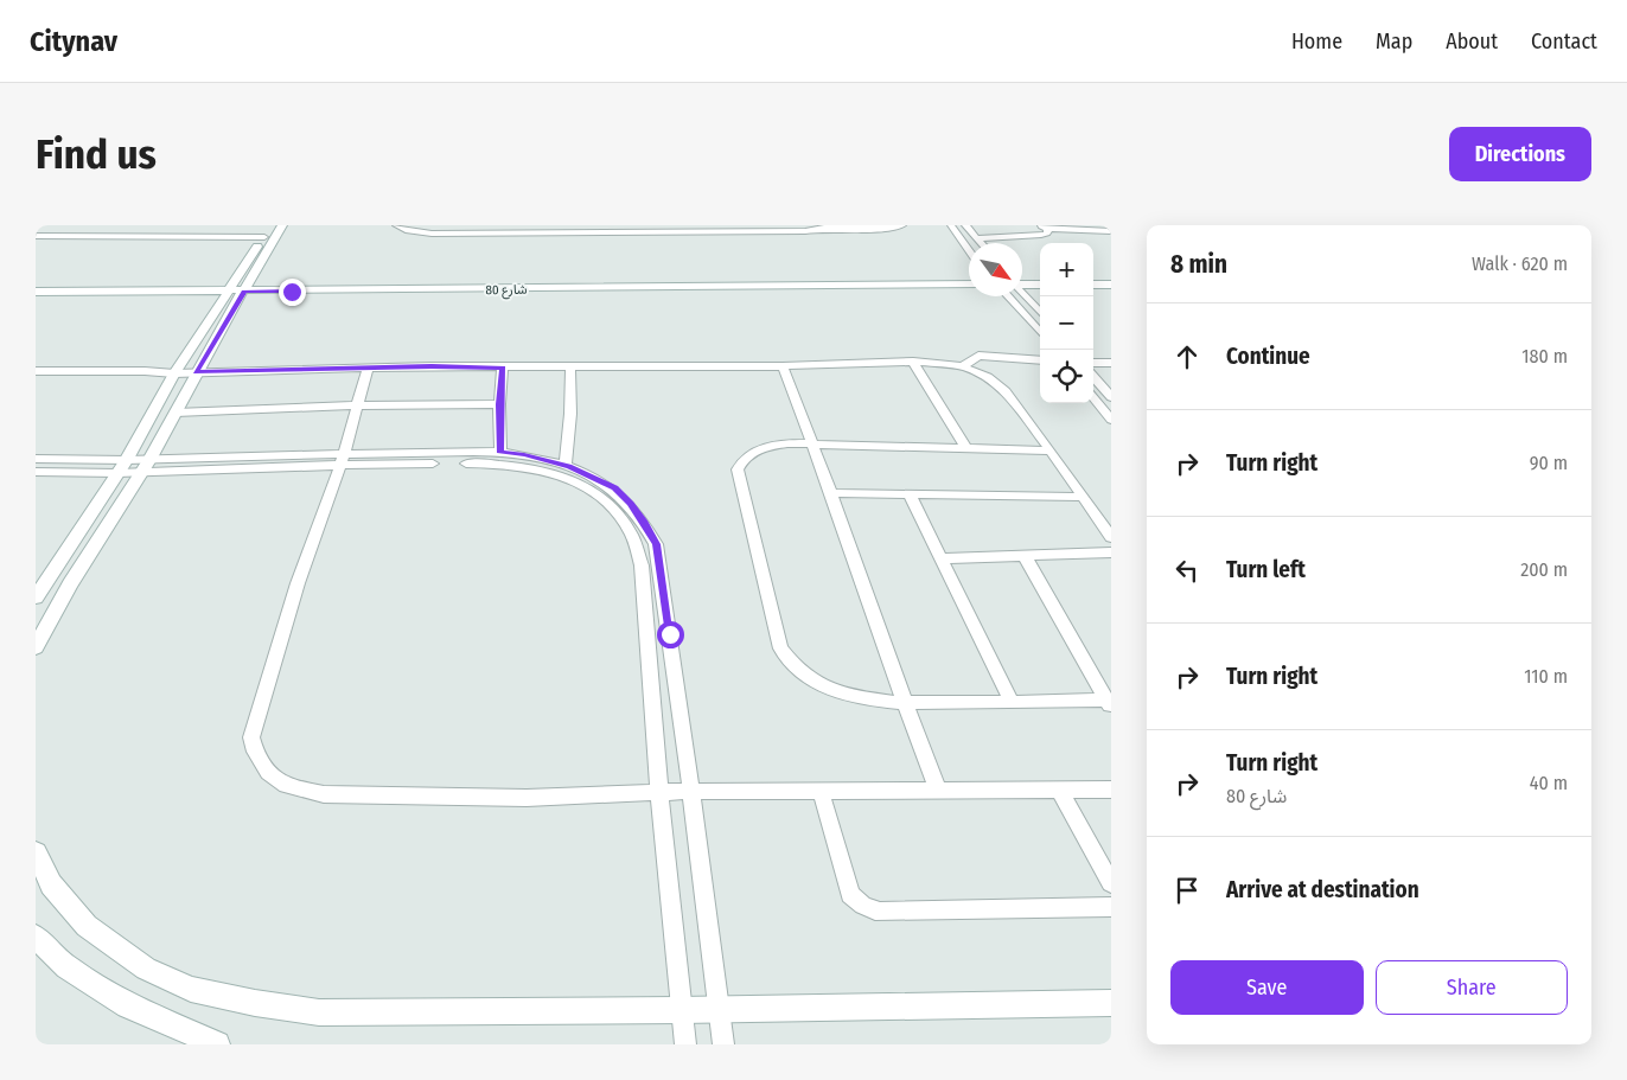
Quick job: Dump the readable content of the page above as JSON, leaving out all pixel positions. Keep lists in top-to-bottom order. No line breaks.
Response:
{"streets":{"street":["شارع 80"]},"north":"bottom right","page":{"header":"Citynav","nav":["Home","Map","About","Contact"],"buttons":["Directions",["Save","Share"]],"title":"Find us","heading":["8 min","Walk · 620 m"],"map_buttons":["+","−"],"list":[["Continue","180 m"],["Turn right","90 m"],["Turn left","200 m"],["Turn right","110 m"],["Turn right","شارع 80","40 m"],"Arrive at destination"]}}
